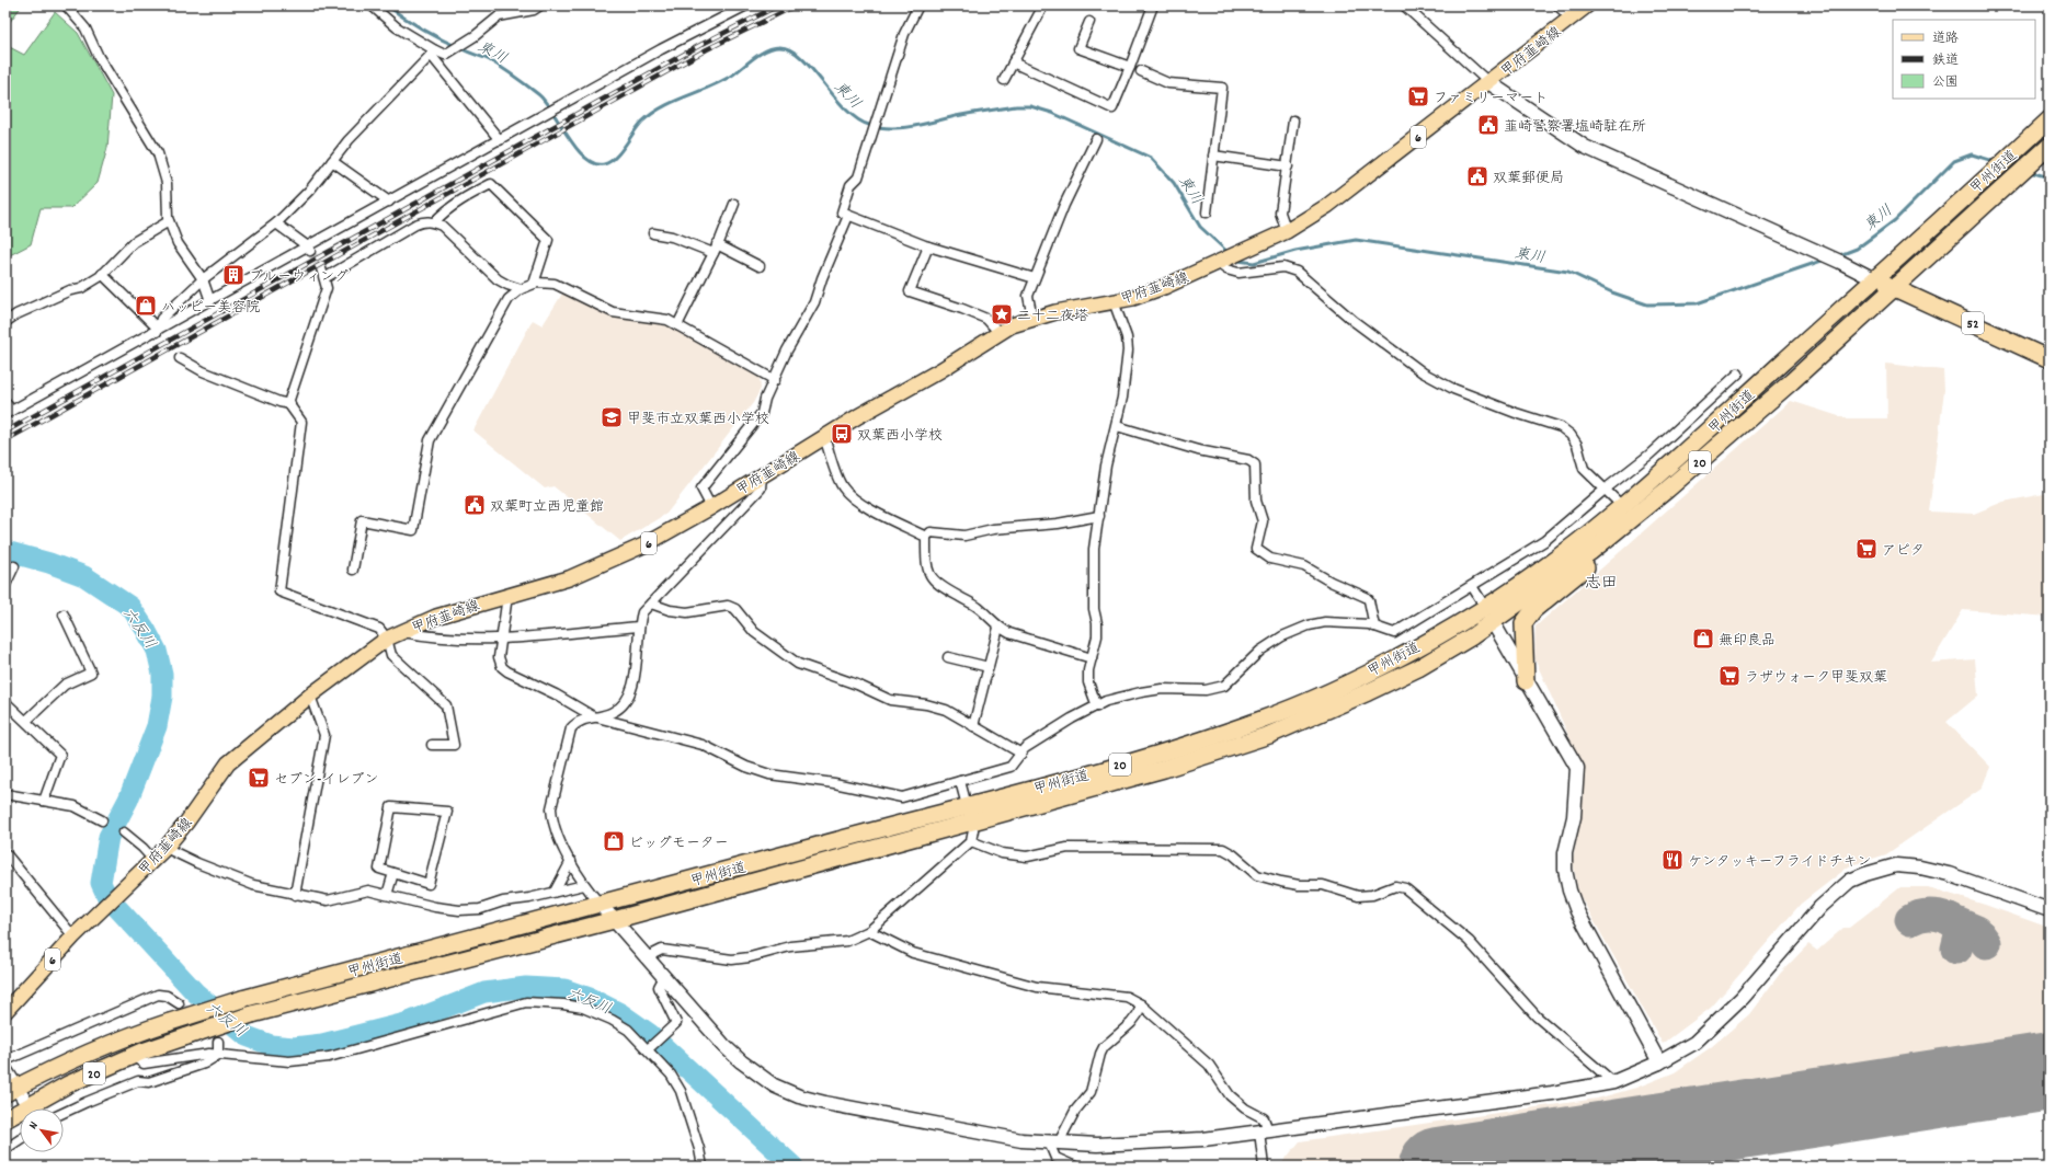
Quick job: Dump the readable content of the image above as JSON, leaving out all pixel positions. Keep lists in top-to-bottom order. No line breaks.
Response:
{"streets":{"highway":["甲州街道","52","20"],"main road":["甲府韮崎線","6"]},"crossings":[["甲州街道","52"],["甲州街道","20"]],"districts":["志田"],"water":["東川","六反川"],"places":{"supermarket":["ファミリーマート","アピタ","ラザウォーク甲斐双葉","セブン-イレブン"],"public building":["韮崎警察署塩崎駐在所","双葉郵便局","双葉町立西児童館"],"building":["ブルーウィング"],"shop":["ハッピー美容院","無印良品","ビッグモーター"],"place":["二十二夜塔"],"school or university":["甲斐市立双葉西小学校"],"bus stop":["双葉西小学校"],"restaurant":["ケンタッキーフライドチキン"]},"legend":["道路","鉄道","公園"],"north":"top left"}
